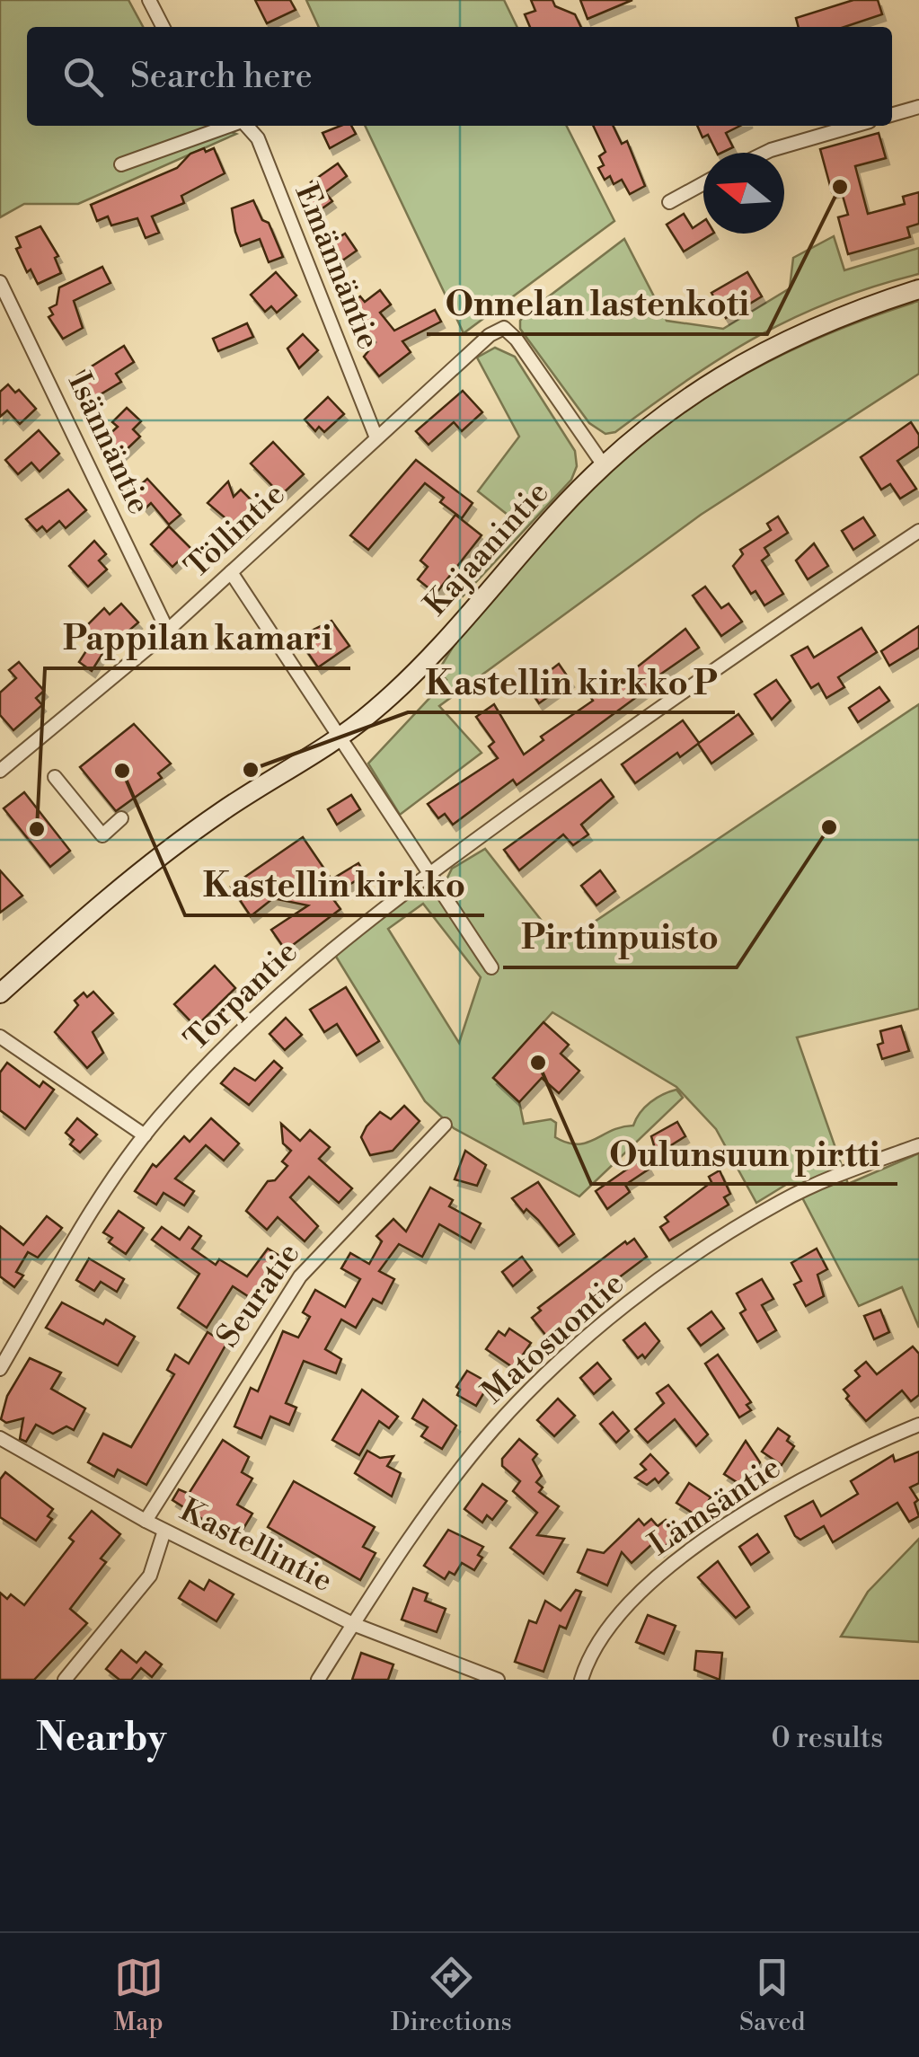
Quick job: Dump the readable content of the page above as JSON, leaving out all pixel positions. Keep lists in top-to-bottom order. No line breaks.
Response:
{"streets":{"main road":["Kajaanintie"],"street":["Emännäntie","Isännäntie","Töllintie","Torpantie","Seuratie","Matosuontie","Lämsäntie","Kastellintie"]},"crossings":[["Emännäntie","Töllintie"],["Isännäntie","Töllintie"],["Töllintie","Kajaanintie"],["Seuratie","Kastellintie"],["Matosuontie","Kastellintie"]],"places":["Onnelan lastenkoti","Kastellin kirkko P","Kastellin kirkko","Pirtinpuisto","Pappilan kamari","Oulunsuun pirtti"],"north":"left","page":{"search":"Search here","heading":["Nearby","0 results"],"nav":["Map","Directions","Saved"]}}
